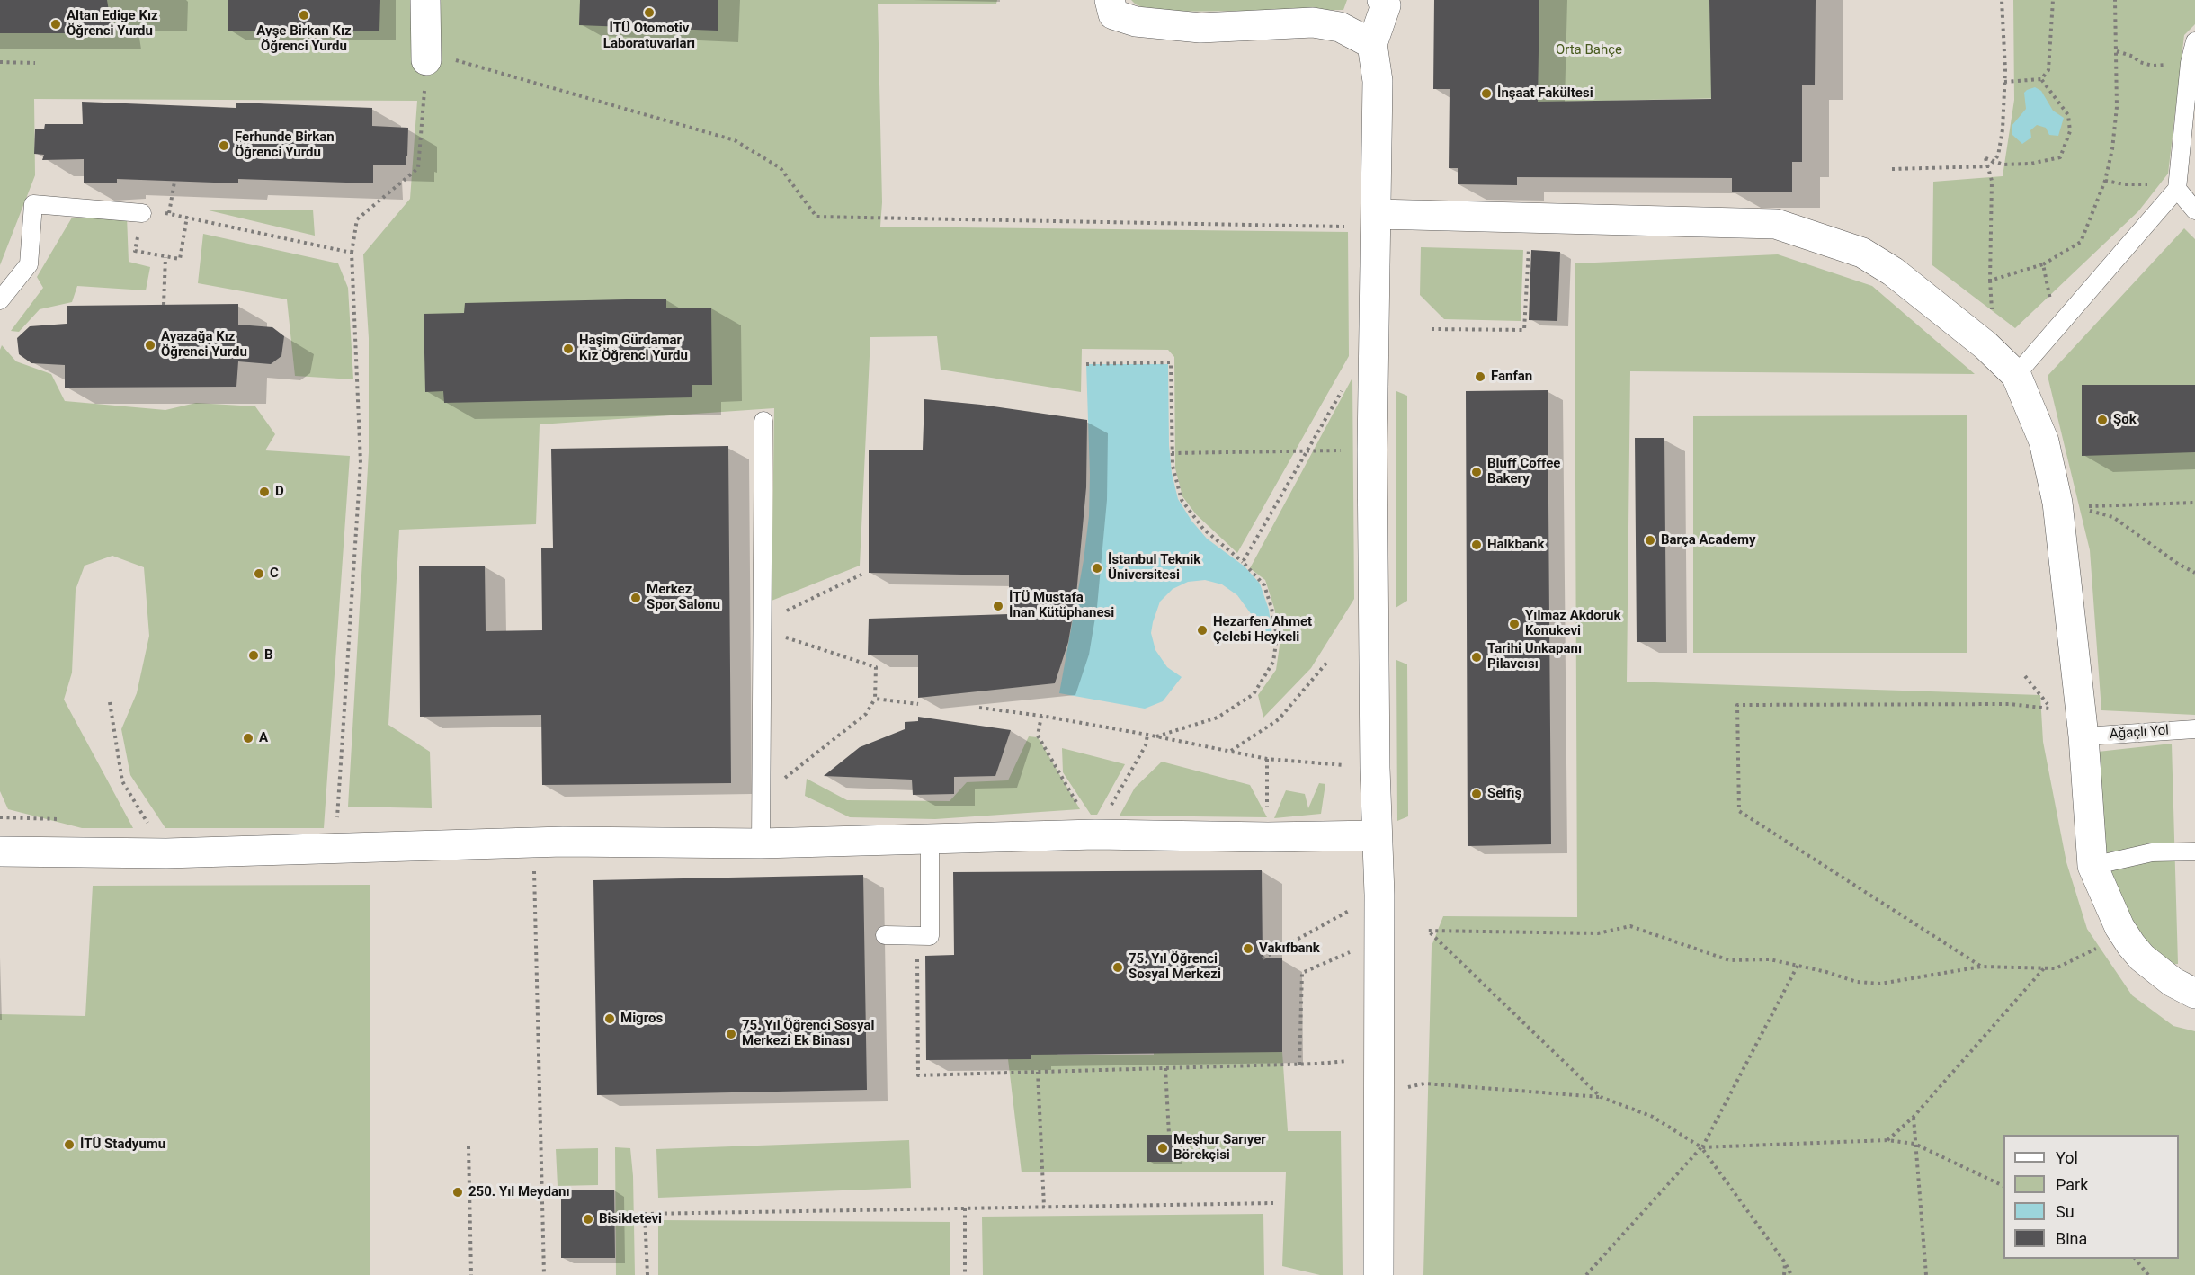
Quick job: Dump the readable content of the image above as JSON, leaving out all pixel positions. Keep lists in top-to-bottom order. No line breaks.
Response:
{"streets":{"lane":["Ağaçlı Yol"]},"parks":["Orta Bahçe"],"places":["İTÜ Otomotiv Laboratuvarları","Ayşe Birkan Kız Öğrenci Yurdu","Altan Edige Kız Öğrenci Yurdu","İnşaat Fakültesi","Ferhunde Birkan Öğrenci Yurdu","Ayazağa Kız Öğrenci Yurdu","Haşim Gürdamar Kız Öğrenci Yurdu","Fanfan","Şok","Bluff Coffee Bakery","D","Barça Academy","Halkbank","İstanbul Teknik Üniversitesi","C","Merkez Spor Salonu","İTÜ Mustafa İnan Kütüphanesi","Yılmaz Akdoruk Konukevi","Hezarfen Ahmet Çelebi Heykeli","B","Tarihi Unkapanı Pilavcısı","A","Selfiş","Vakıfbank","75. Yıl Öğrenci Sosyal Merkezi","Migros","75. Yıl Öğrenci Sosyal Merkezi Ek Binası","İTÜ Stadyumu","Meşhur Sarıyer Börekçisi","250. Yıl Meydanı","Bisikletevi"],"legend":["Yol","Park","Su","Bina"]}
